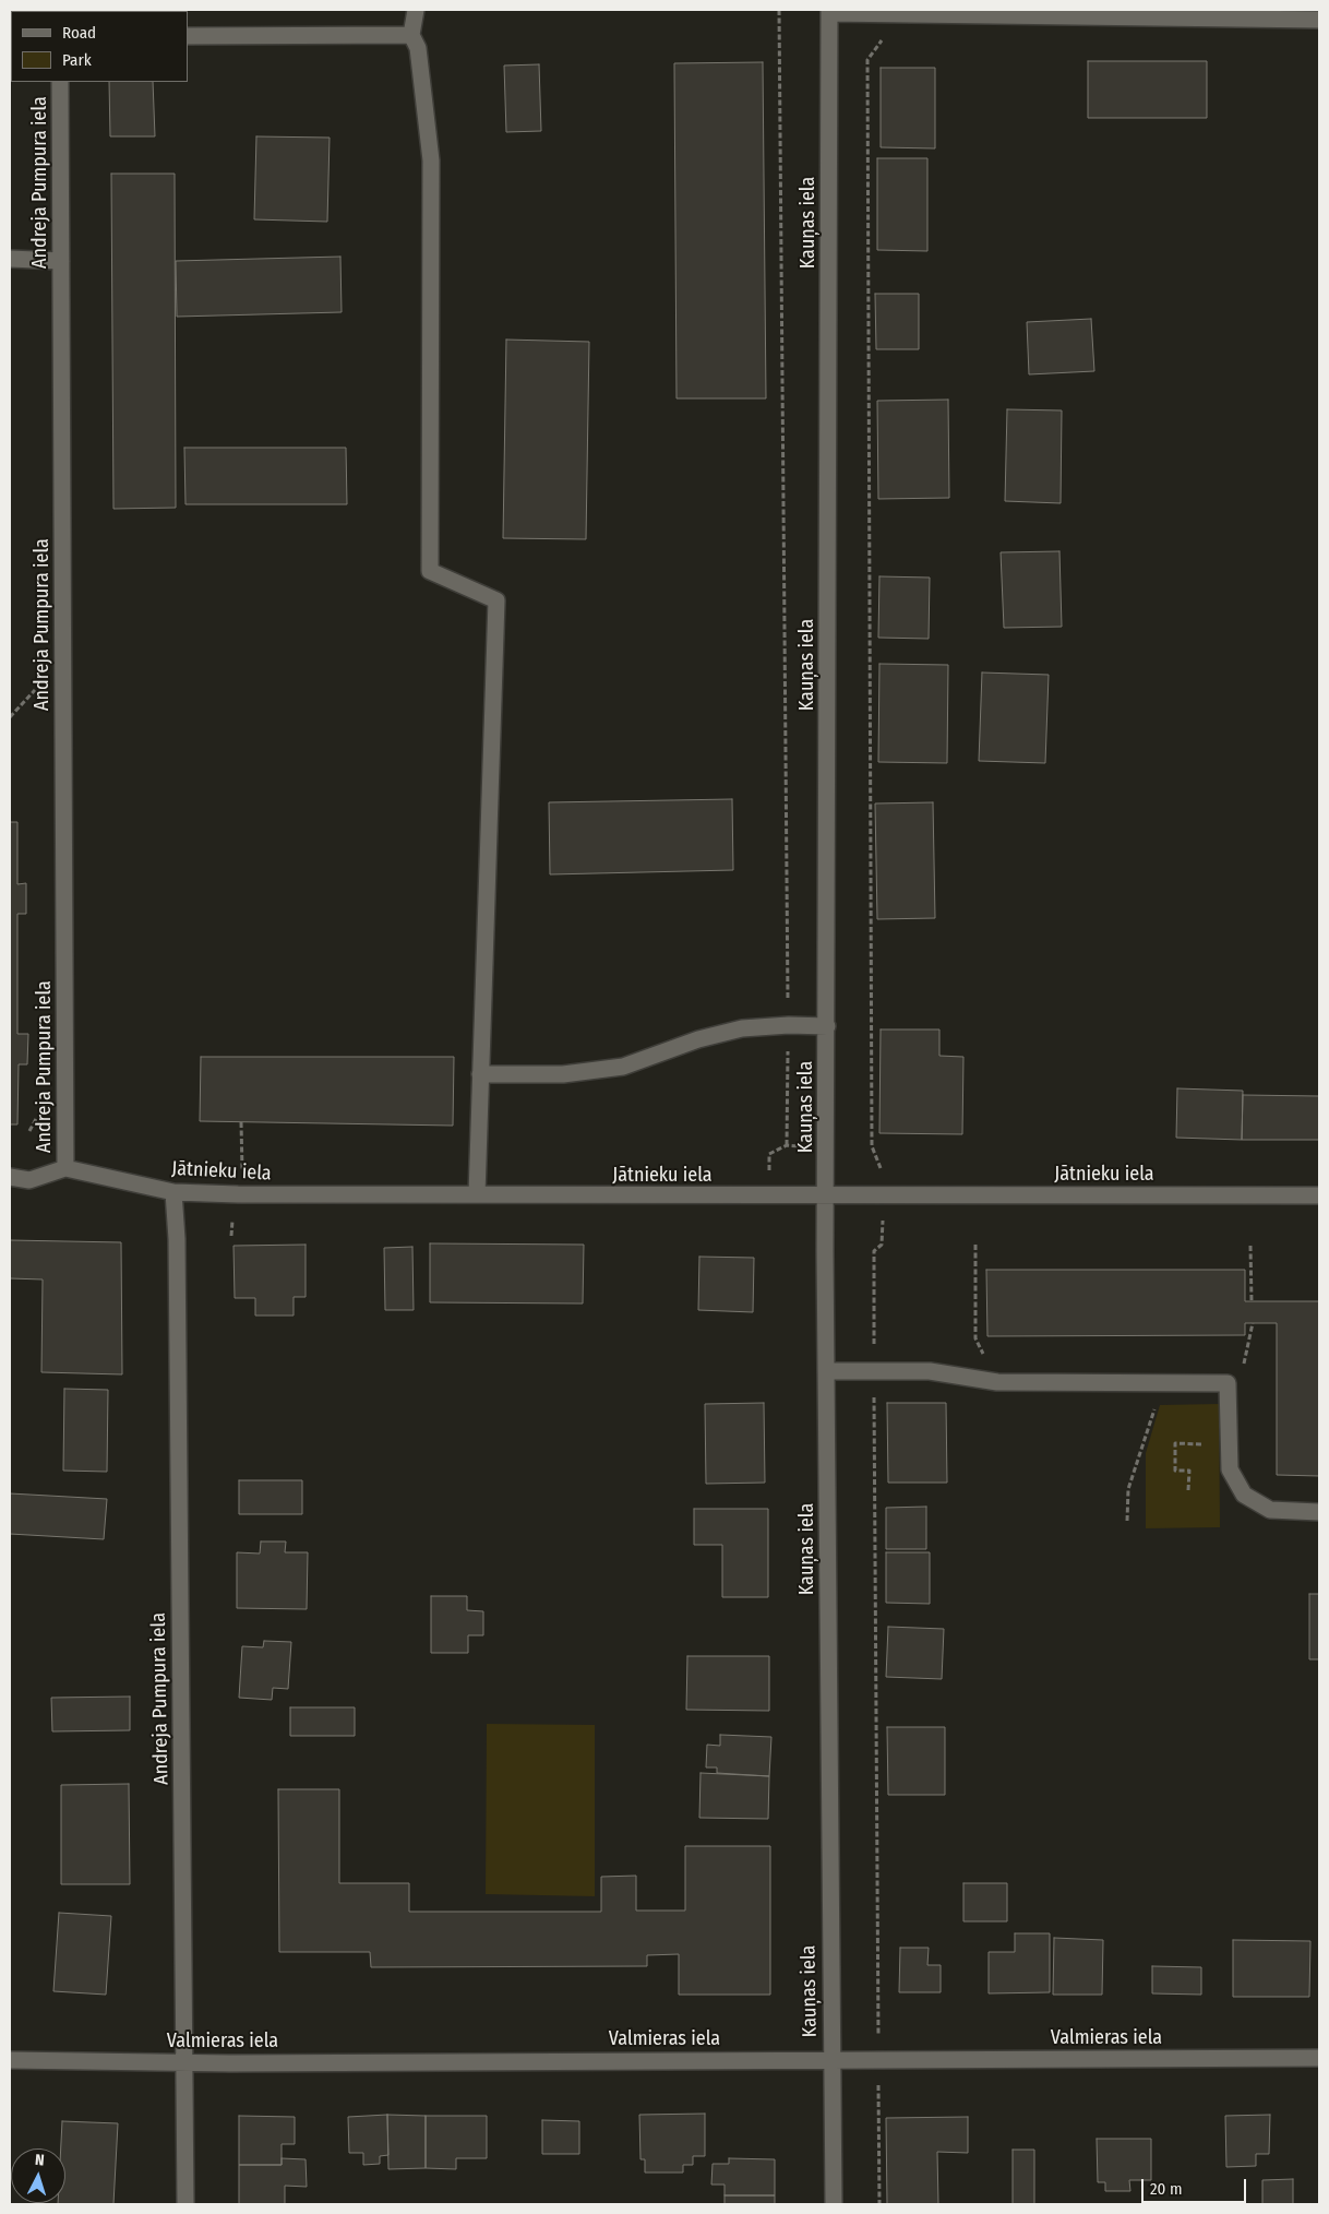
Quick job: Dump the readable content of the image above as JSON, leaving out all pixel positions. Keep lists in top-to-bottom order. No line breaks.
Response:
{"streets":{"street":["Andreja Pumpura iela","Kauņas iela","Jātnieku iela","Valmieras iela"]},"crossings":[["Andreja Pumpura iela","Jātnieku iela"],["Andreja Pumpura iela","Valmieras iela"],["Kauņas iela","Jātnieku iela"],["Kauņas iela","Valmieras iela"]],"legend":["Road","Park"],"scale_bar":"20 m","north":"top"}
